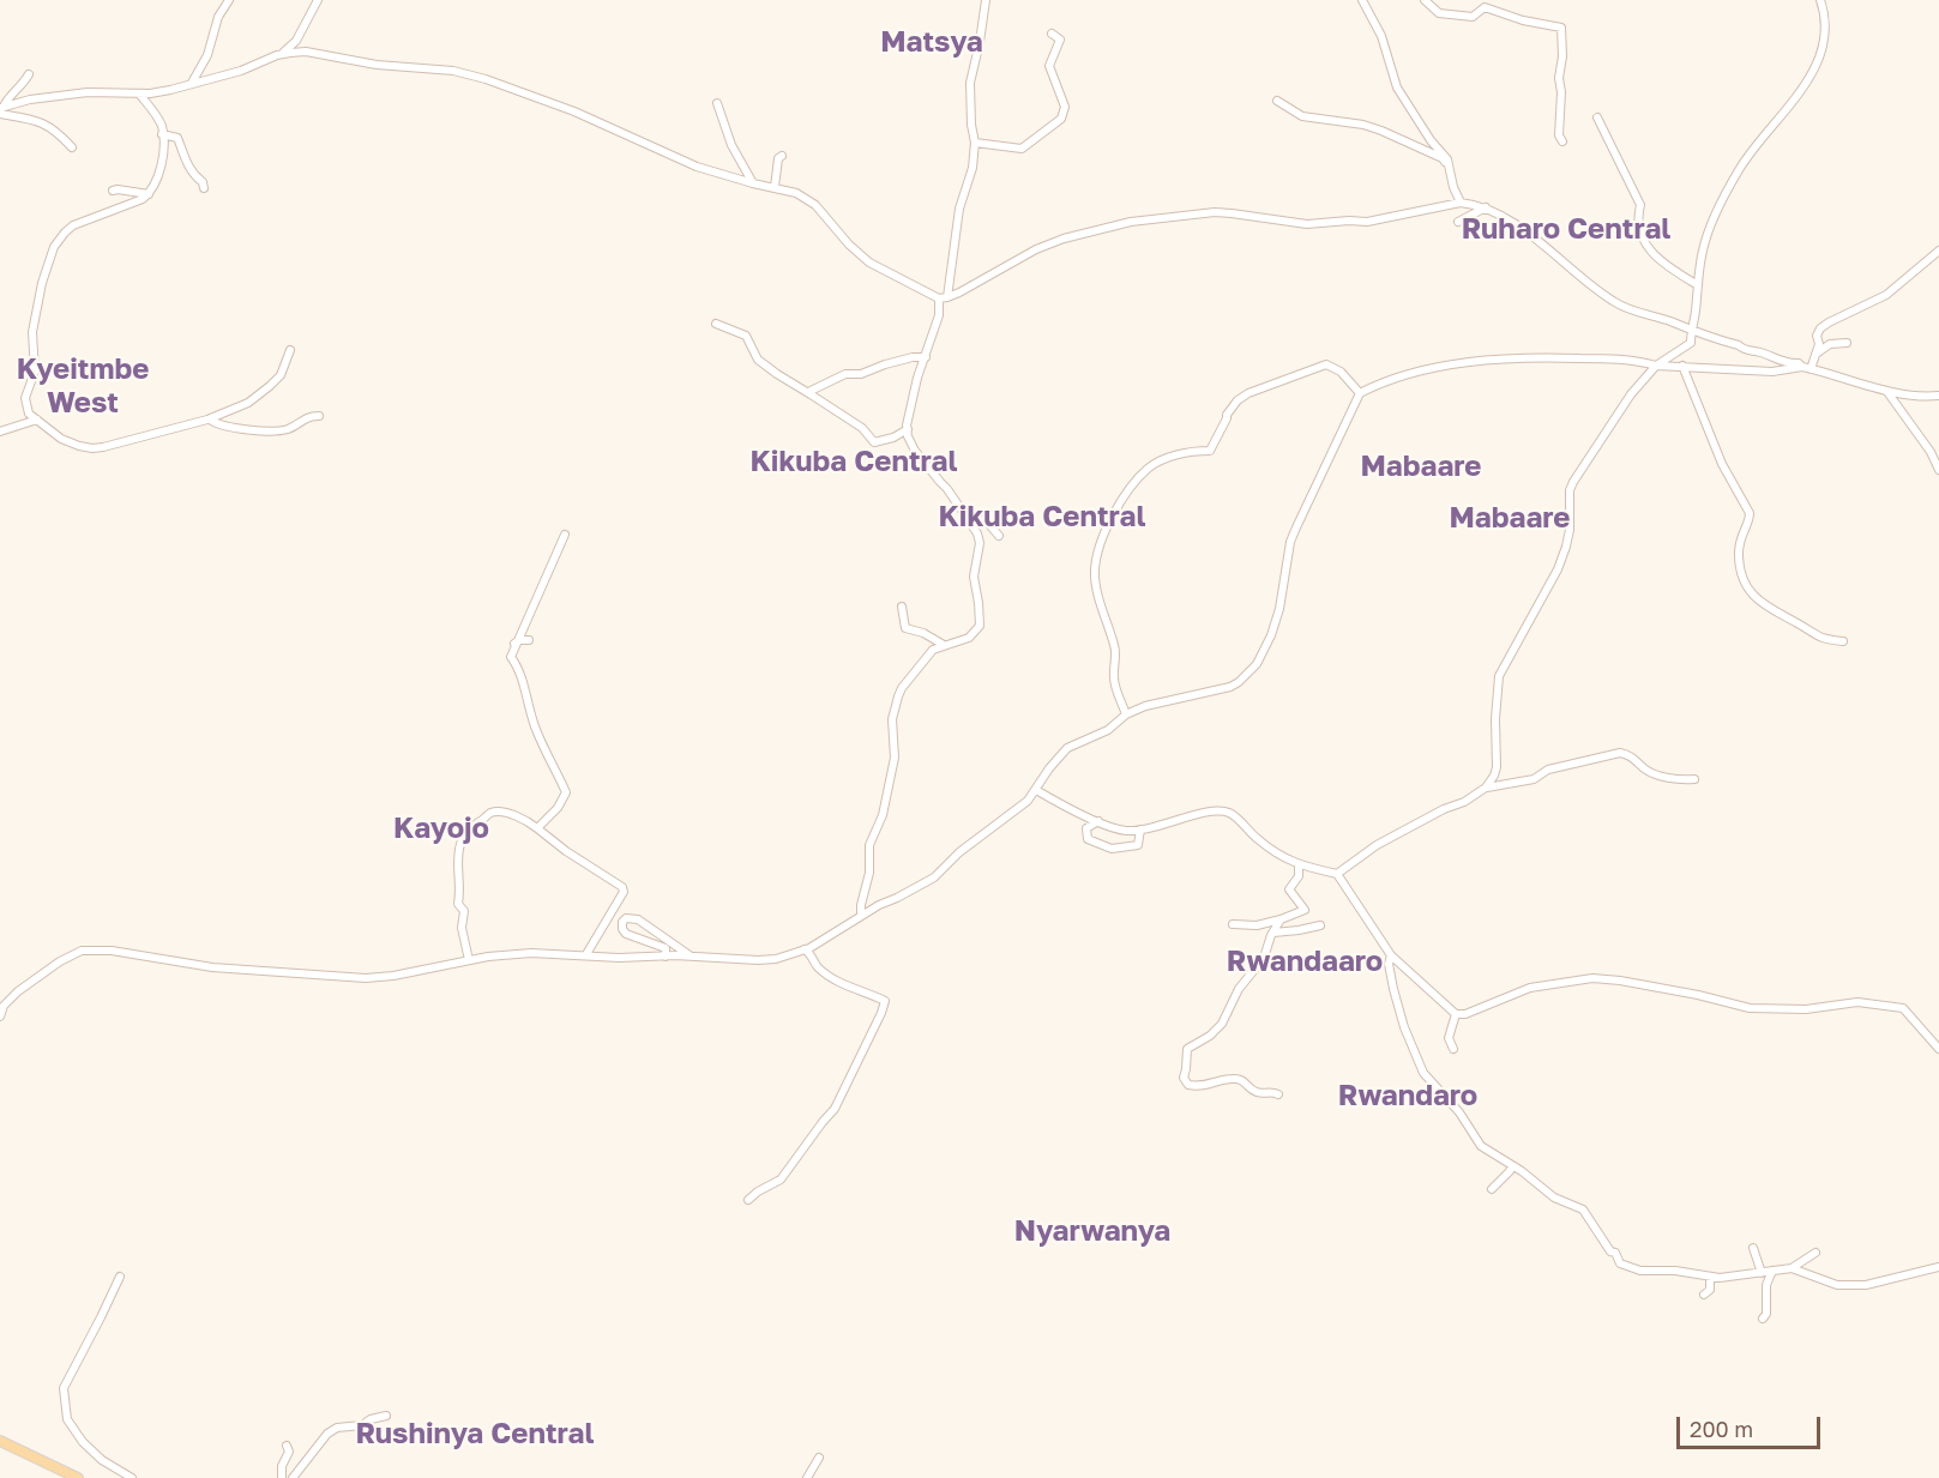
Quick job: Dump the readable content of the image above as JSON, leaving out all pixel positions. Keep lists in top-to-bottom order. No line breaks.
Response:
{"districts":["Matsya","Ruharo Central","Kyeitmbe West","Kikuba Central","Mabaare","Kikuba Central","Mabaare","Kayojo","Rwandaaro","Rwandaro","Nyarwanya","Rushinya Central"],"scale_bar":"200 m"}
